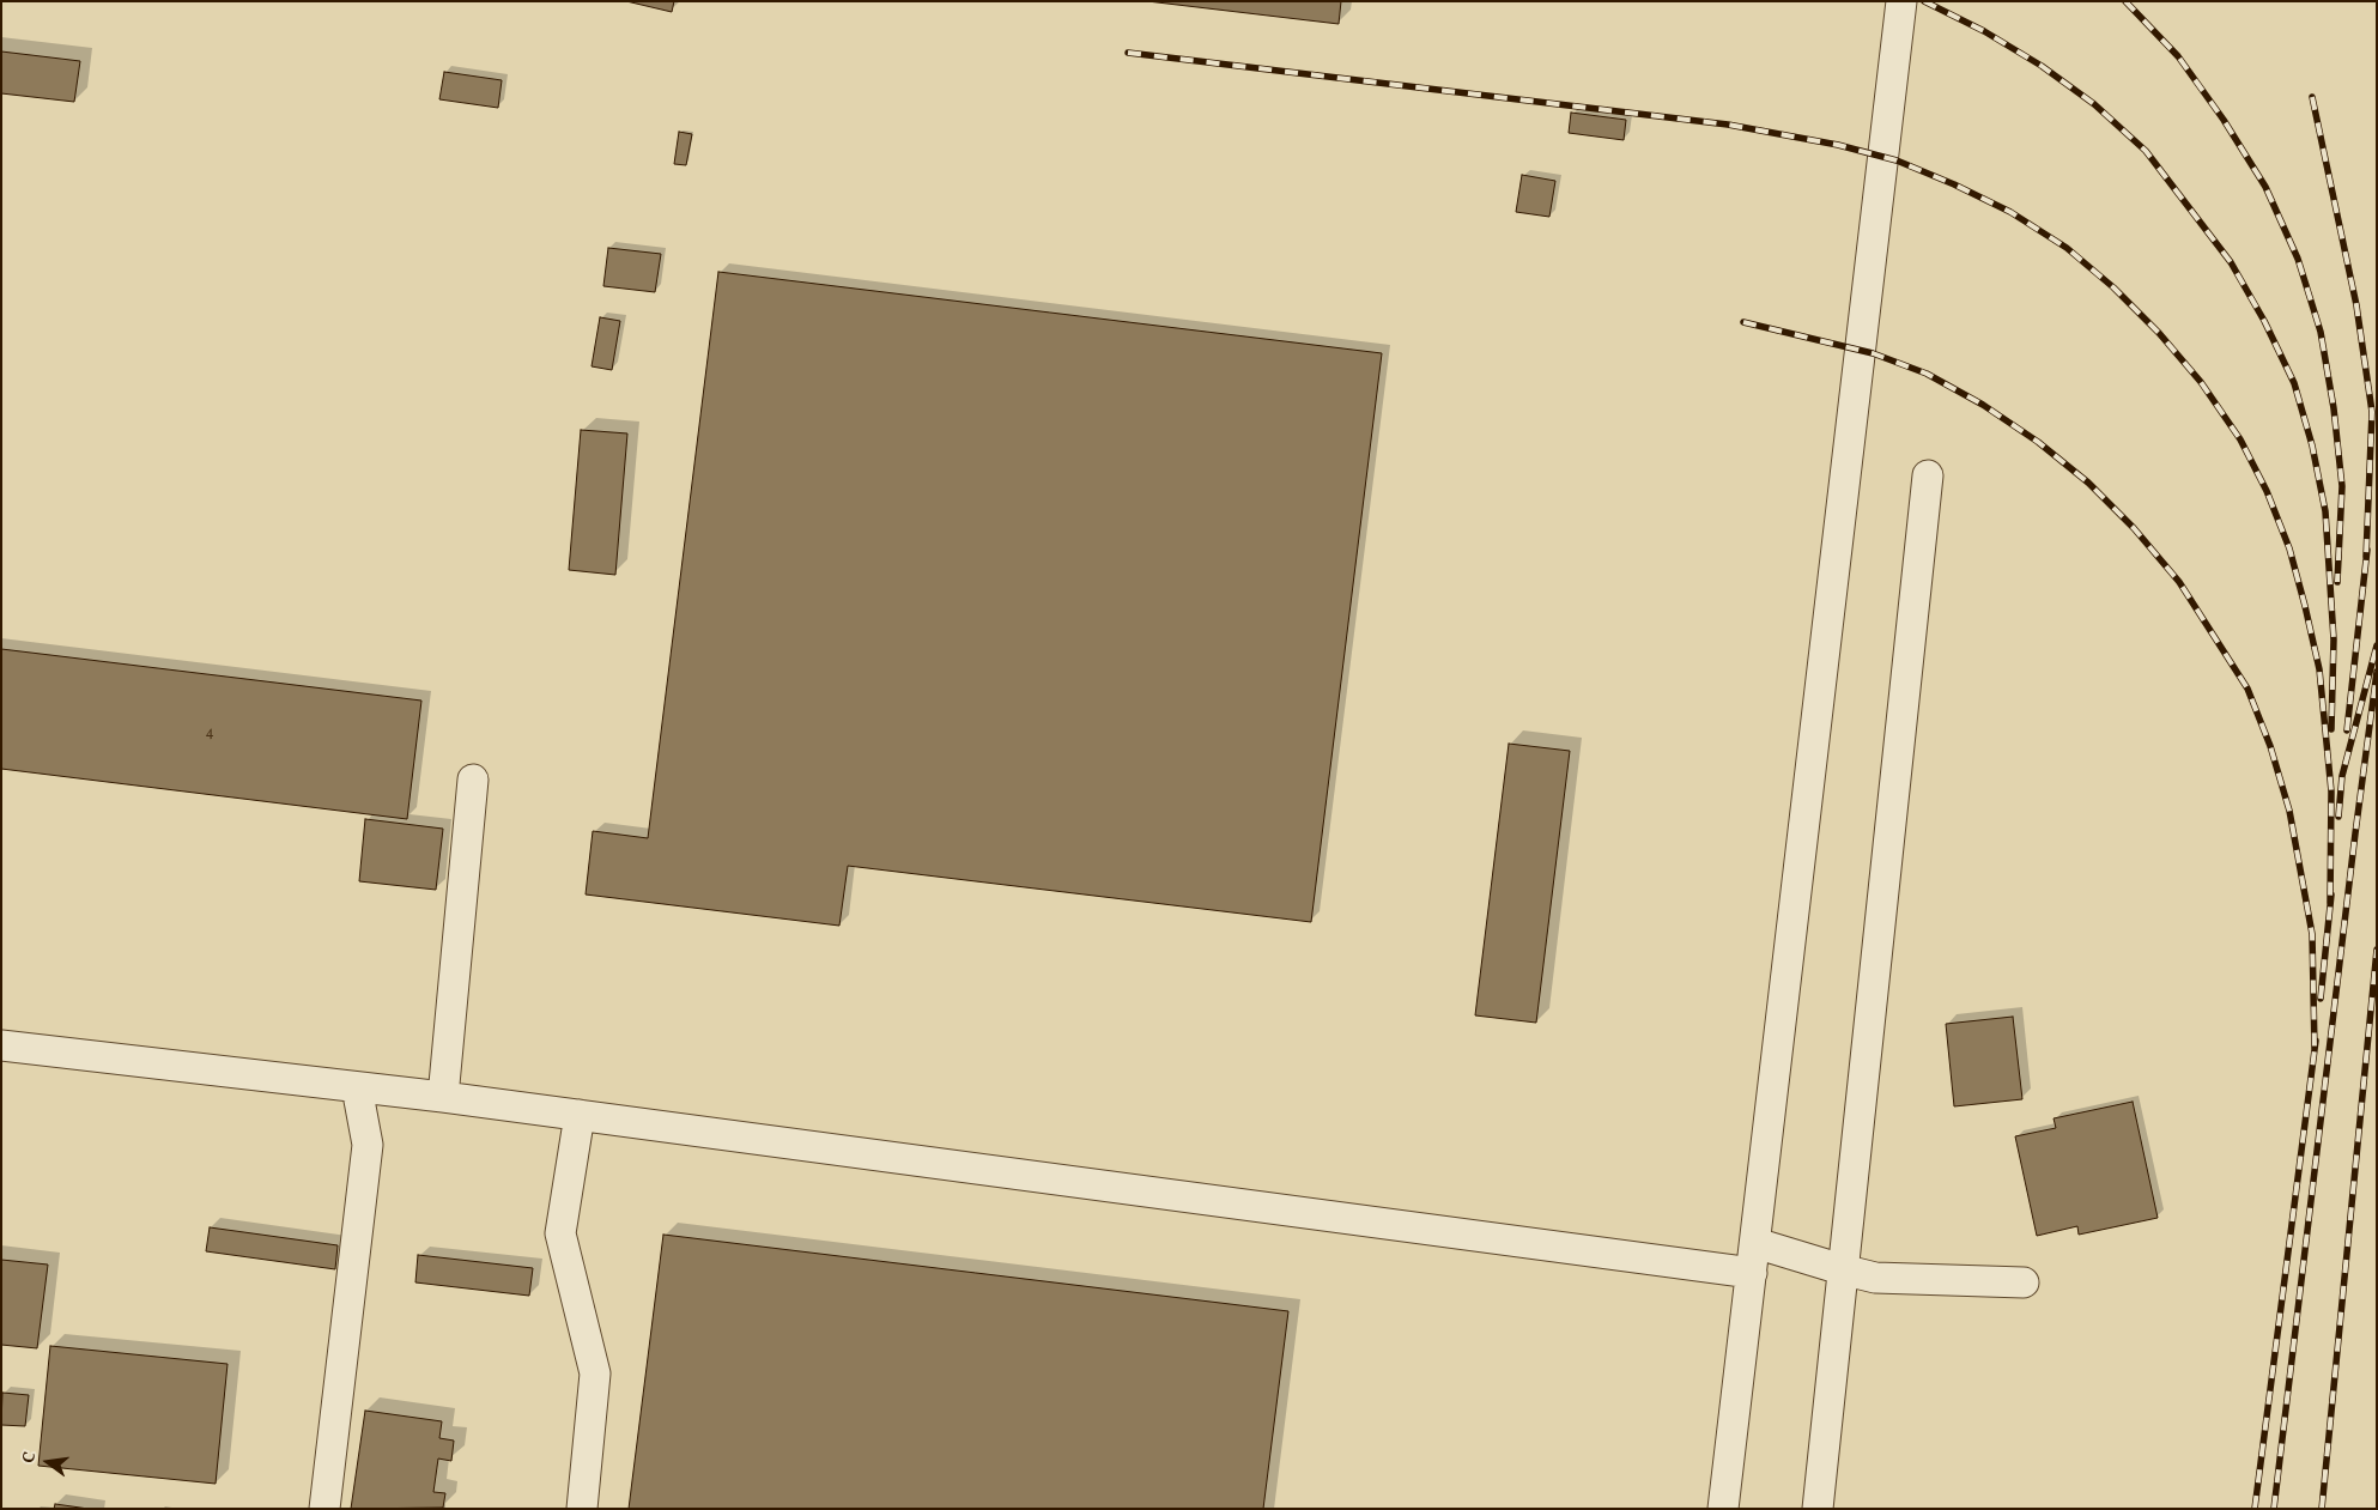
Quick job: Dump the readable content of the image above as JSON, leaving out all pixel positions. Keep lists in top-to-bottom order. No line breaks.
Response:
{"house_numbers":["4"],"north":"left"}
